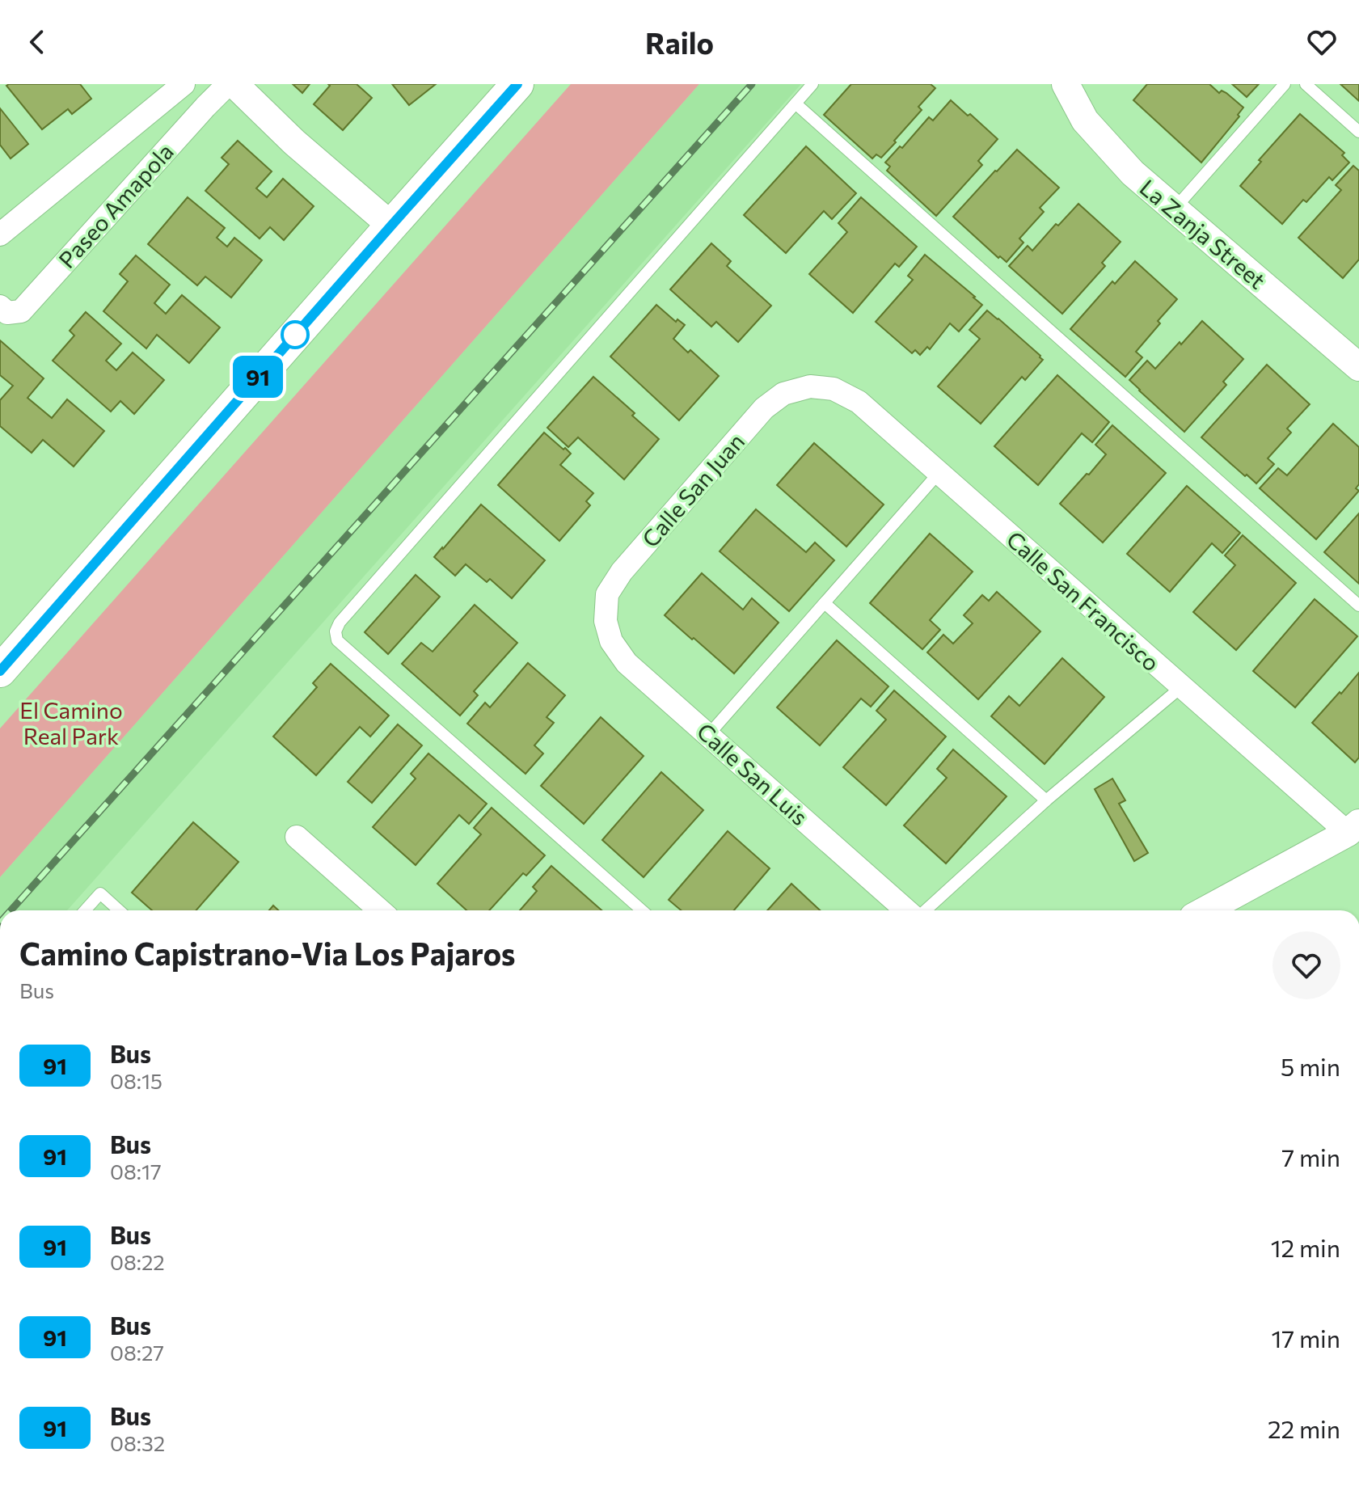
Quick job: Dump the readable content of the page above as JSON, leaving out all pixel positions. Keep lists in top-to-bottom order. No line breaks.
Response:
{"streets":{"street":["Paseo Amapola","La Zanja Street","Calle San Juan","Calle San Francisco","Calle San Luis"]},"crossings":[["Calle San Juan","Calle San Francisco"],["Calle San Juan","Calle San Luis"]],"parks":["El Camino Real Park"],"lines":["bus line 91"],"page":{"header":"Railo","on_map":"91","heading":["Camino Capistrano-Via Los Pajaros","Bus"],"list":[{"mark":"91","name":"Bus","note":"08:15","value":"5 min"},{"mark":"91","name":"Bus","note":"08:17","value":"7 min"},{"mark":"91","name":"Bus","note":"08:22","value":"12 min"},{"mark":"91","name":"Bus","note":"08:27","value":"17 min"},{"mark":"91","name":"Bus","note":"08:32","value":"22 min"}]}}
